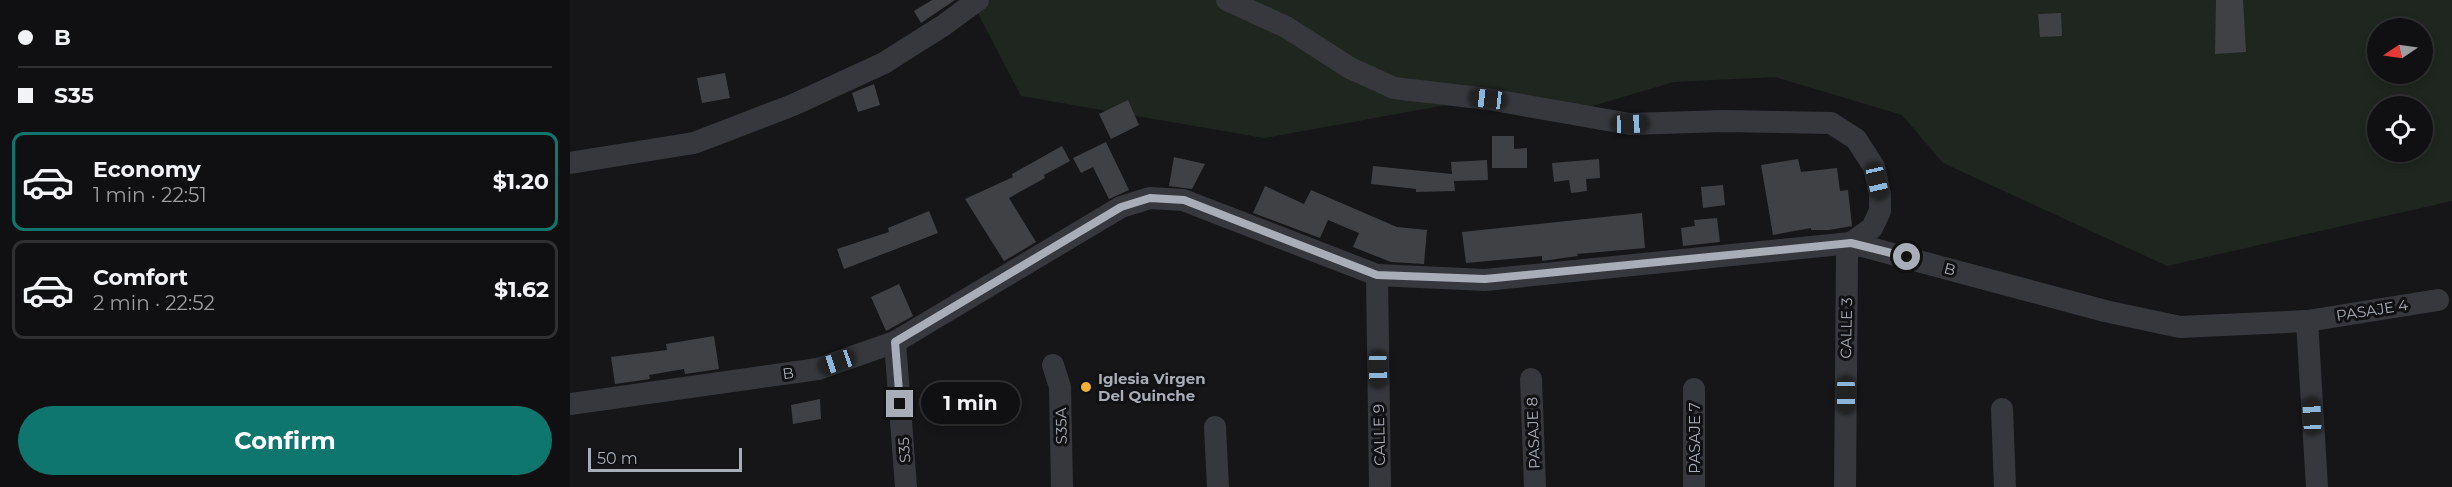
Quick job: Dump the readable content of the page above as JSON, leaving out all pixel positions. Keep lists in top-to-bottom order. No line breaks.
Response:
{"streets":{"street":["B","PASAJE 4","CALLE 3","S35A","PASAJE 8","CALLE 9","PASAJE 7","S35"]},"crossings":[["B","PASAJE 4"],["B","CALLE 3"],["B","CALLE 9"],["B","S35"]],"places":["Iglesia Virgen Del Quinche"],"scale_bar":"50 m","north":"left","page":{"banner":["B","S35"],"list":[{"name":"Economy","note":"1 min · 22:51","value":"$1.20"},{"name":"Comfort","note":"2 min · 22:52","value":"$1.62"}],"bubble":"1 min","buttons":"Confirm","scale":"50 m"}}
